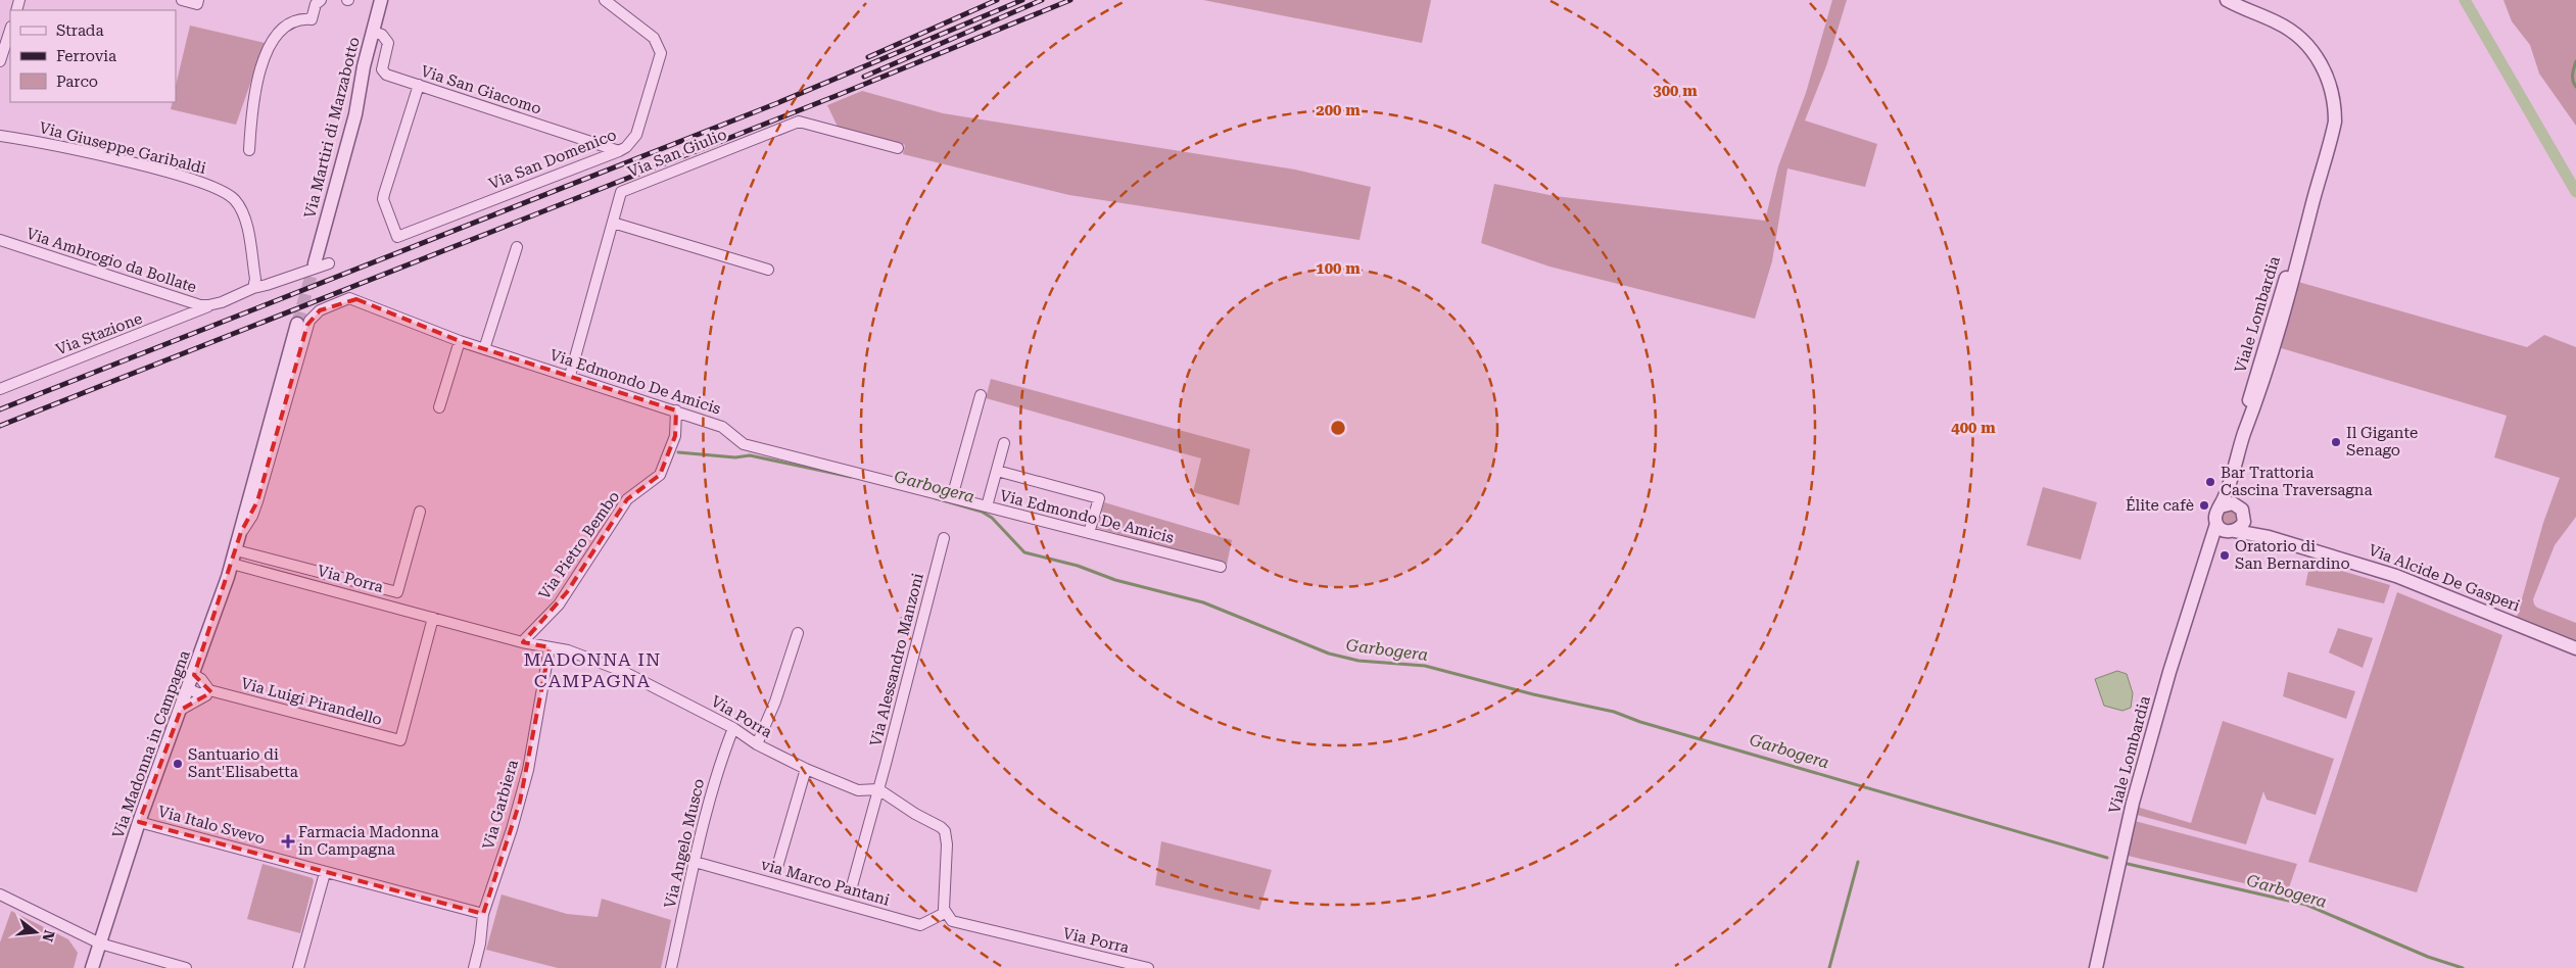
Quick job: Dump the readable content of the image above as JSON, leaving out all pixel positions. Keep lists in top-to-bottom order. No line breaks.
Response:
{"streets":{"street":["Via San Giacomo","Via Martiri di Marzabotto","Via Giuseppe Garibaldi","Via San Giulio","Via San Domenico","Via Ambrogio da Bollate","Viale Lombardia","Via Stazione","Via Edmondo De Amicis","Via Pietro Bembo","Via Alcide De Gasperi","Via Porra","Via Alessandro Manzoni","Via Luigi Pirandello","Via Madonna in Campagna","Via Garbiera","Via Italo Svevo","Via Angelo Musco","via Marco Pantani"]},"crossings":[["Via San Giacomo","Via Martiri di Marzabotto"],["Via San Giacomo","Via San Domenico"],["Via Giuseppe Garibaldi","Via Ambrogio da Bollate"],["Via San Giulio","Via Edmondo De Amicis"],["Via Ambrogio da Bollate","Via Stazione"],["Viale Lombardia","Via Alcide De Gasperi"],["Via Edmondo De Amicis","Via Pietro Bembo"],["Via Edmondo De Amicis","Via Madonna in Campagna"],["Via Pietro Bembo","Via Porra"],["Via Porra","Via Alessandro Manzoni"],["Via Porra","Via Luigi Pirandello"],["Via Porra","Via Madonna in Campagna"],["Via Porra","Via Garbiera"],["Via Porra","Via Angelo Musco"],["Via Porra","via Marco Pantani"],["Via Luigi Pirandello","Via Madonna in Campagna"],["Via Madonna in Campagna","Via Italo Svevo"],["Via Garbiera","Via Italo Svevo"],["Via Angelo Musco","via Marco Pantani"]],"districts":["MADONNA IN CAMPAGNA"],"water":["Garbogera"],"places":{"other":["Il Gigante Senago","Bar Trattoria Cascina Traversagna","Élite cafè","Oratorio di San Bernardino","Santuario di Sant'Elisabetta"],"health":["Farmacia Madonna in Campagna"]},"legend":["Strada","Ferrovia","Parco"],"north":"right","rings":["300 m","200 m","100 m","400 m"]}
